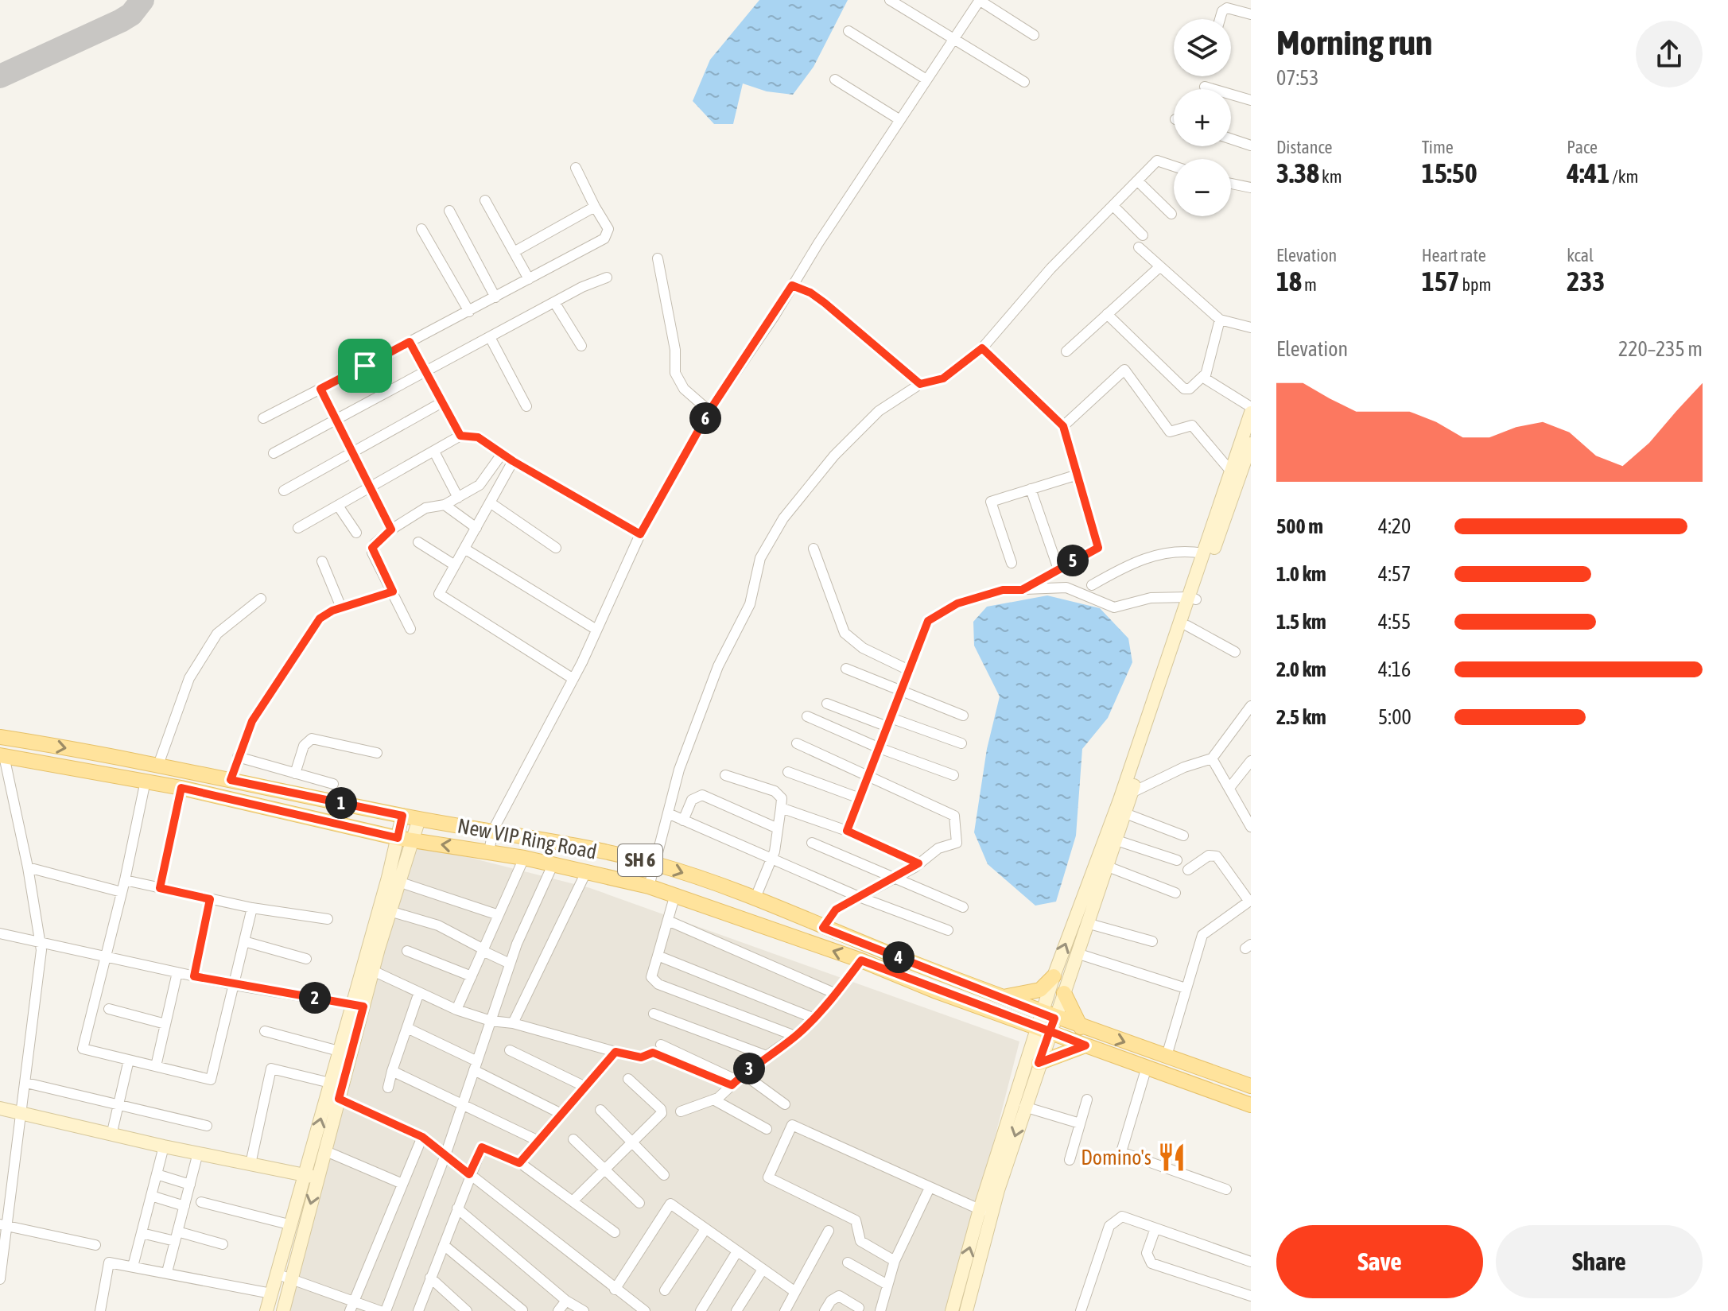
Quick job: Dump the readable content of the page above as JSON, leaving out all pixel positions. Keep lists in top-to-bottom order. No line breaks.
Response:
{"streets":{"main road":["New VIP Ring Road","SH 6"]},"places":{"restaurant":["Domino's"]},"page":{"heading":["Morning run","07:53"],"map_buttons":["+","−"],"stats":[["Distance","3.38 km"],["Time","15:50"],["Pace","4:41 /km"],["Elevation","18 m"],["Heart rate","157 bpm"],["kcal","233"]],"chart":["Elevation","220–235 m"],"pins":["6","5","1","4","2","3"],"list":[{"name":"500 m","note":"4:20"},{"name":"1.0 km","note":"4:57"},{"name":"1.5 km","note":"4:55"},{"name":"2.0 km","note":"4:16"},{"name":"2.5 km","note":"5:00"}],"buttons":["Save","Share"]}}
